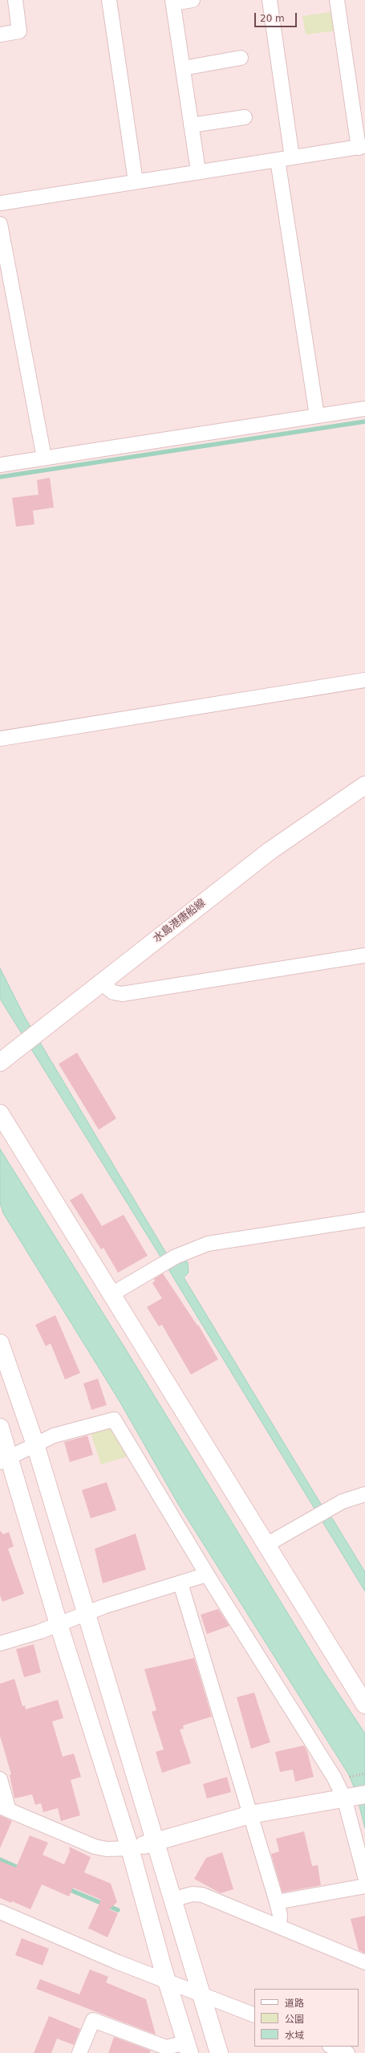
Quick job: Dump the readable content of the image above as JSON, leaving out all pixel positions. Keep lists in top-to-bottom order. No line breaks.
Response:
{"streets":{"street":["水島港唐船線"]},"legend":["道路","公園","水域"],"scale_bar":"20 m"}
